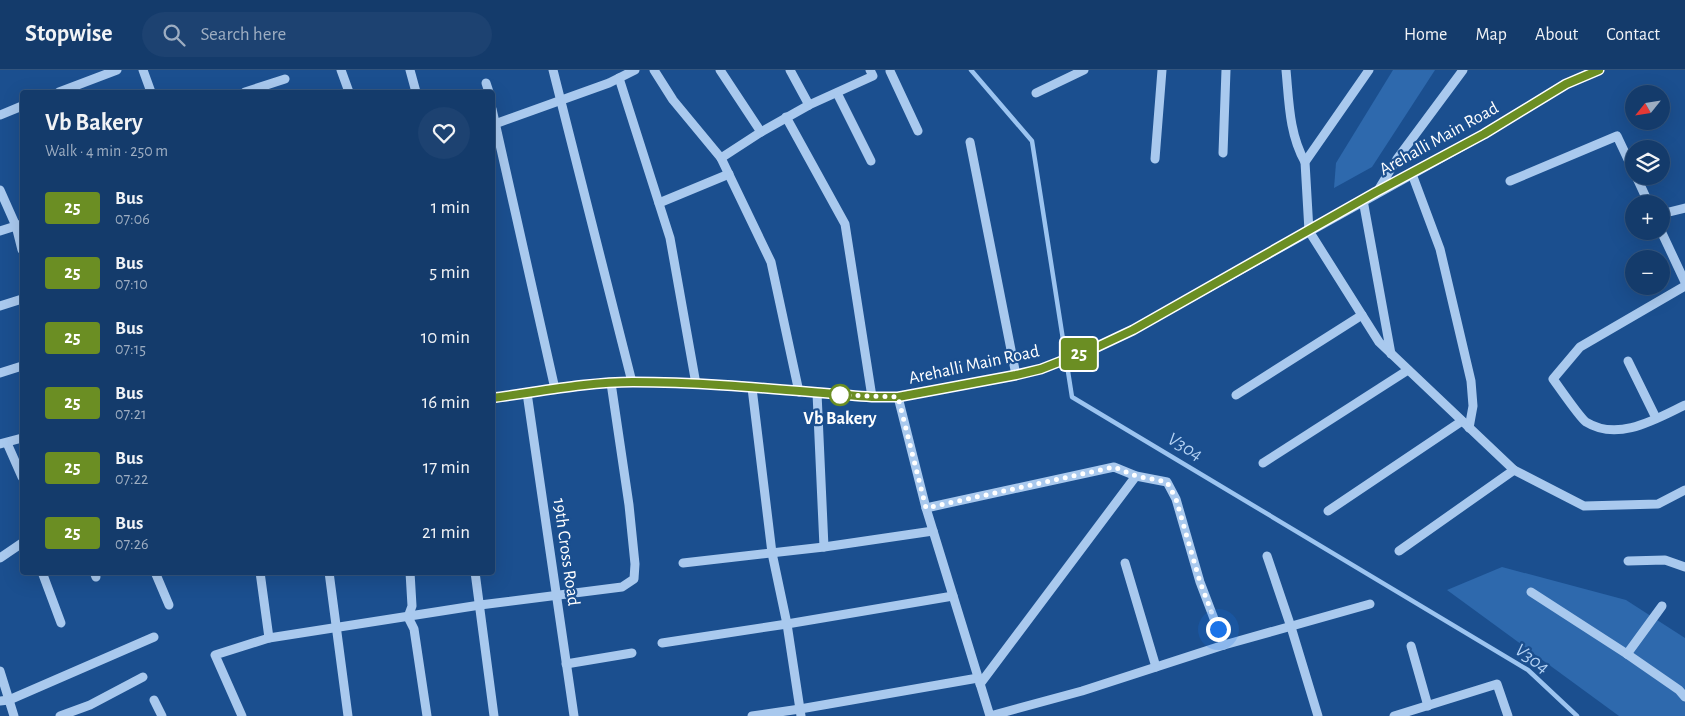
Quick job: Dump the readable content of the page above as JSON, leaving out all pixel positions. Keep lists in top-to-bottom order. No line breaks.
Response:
{"streets":{"street":["Arehalli Main Road","19th Cross Road"]},"crossings":[["Arehalli Main Road","19th Cross Road"]],"water":["V304"],"places":["Vb Bakery"],"lines":["bus line 25"],"north":"bottom left","page":{"header":"Stopwise","search":"Search here","nav":["Home","Map","About","Contact"],"on_map":"25","map_buttons":["+","−"],"heading":["Vb Bakery","Walk · 4 min · 250 m"],"list":[{"mark":"25","name":"Bus","note":"07:06","value":"1 min"},{"mark":"25","name":"Bus","note":"07:10","value":"5 min"},{"mark":"25","name":"Bus","note":"07:15","value":"10 min"},{"mark":"25","name":"Bus","note":"07:21","value":"16 min"},{"mark":"25","name":"Bus","note":"07:22","value":"17 min"},{"mark":"25","name":"Bus","note":"07:26","value":"21 min"}]}}
